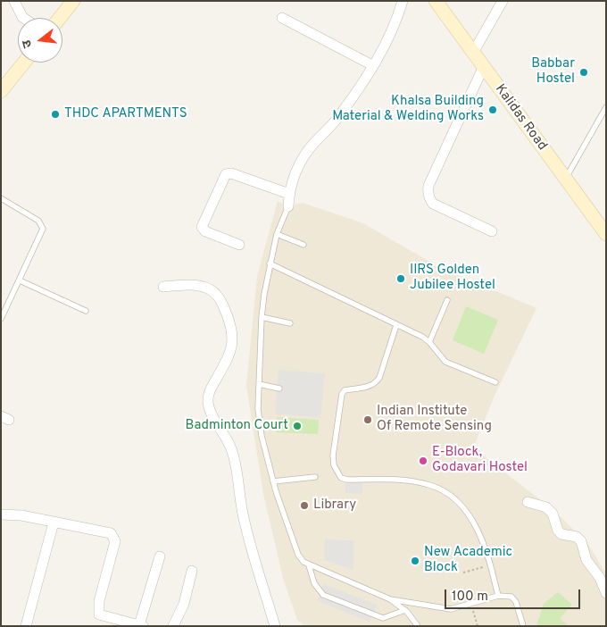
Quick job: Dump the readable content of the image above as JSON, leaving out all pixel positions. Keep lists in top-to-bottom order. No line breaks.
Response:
{"streets":{"street":["Kalidas Road"]},"places":["Babbar Hostel","Khalsa Building Material & Welding Works","THDC APARTMENTS","IIRS Golden Jubilee Hostel","Indian Institute Of Remote Sensing","Badminton Court","E-Block, Godavari Hostel","Library","New Academic Block"],"scale_bar":"100 m","north":"left"}
